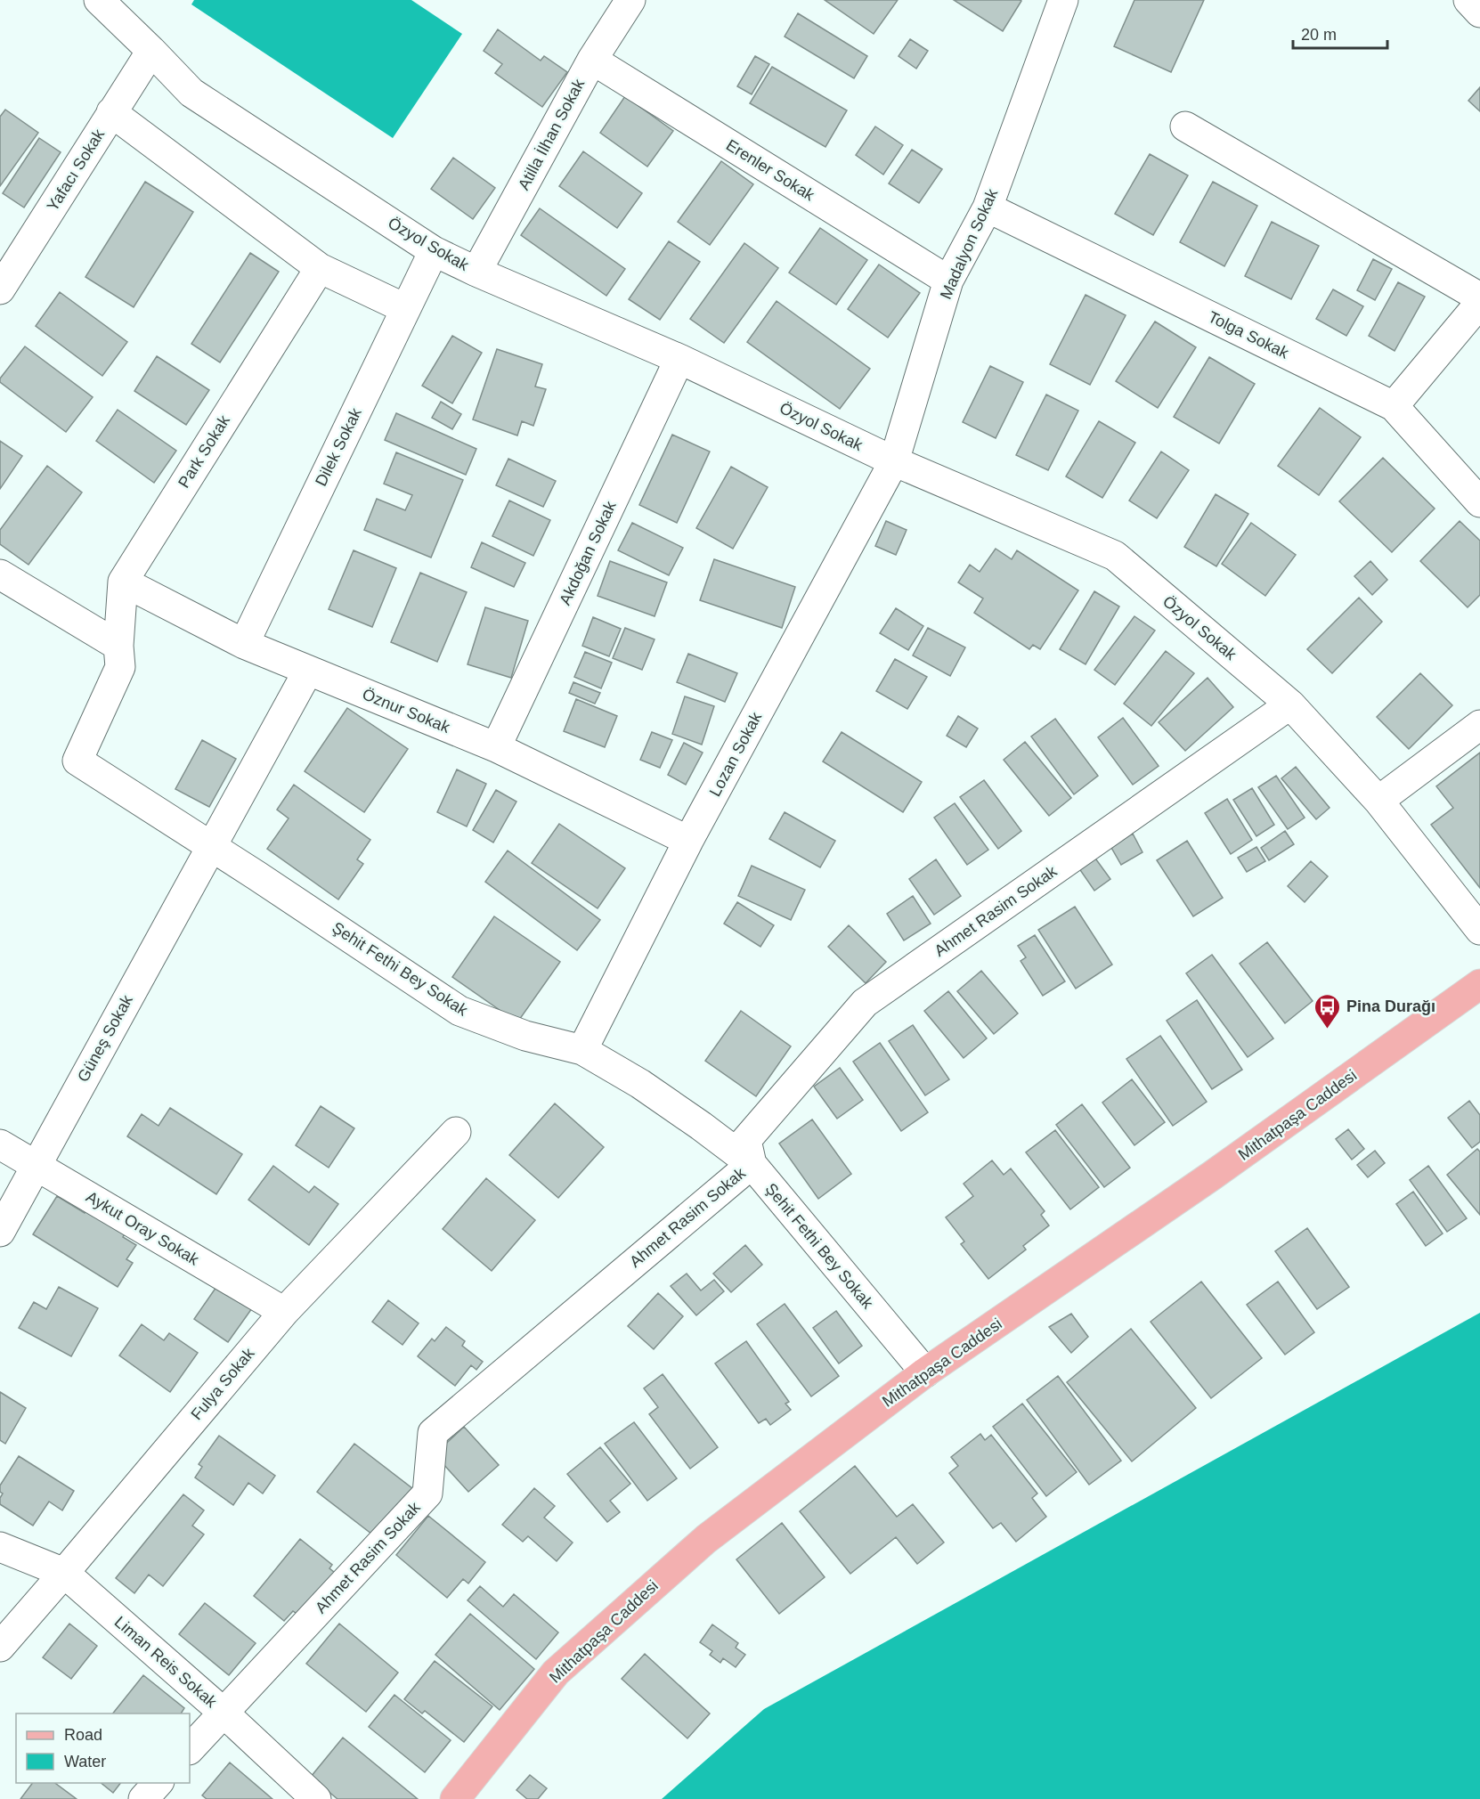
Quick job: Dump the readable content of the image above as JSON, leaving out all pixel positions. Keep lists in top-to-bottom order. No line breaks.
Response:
{"streets":{"main road":["Mithatpaşa Caddesi"],"street":["Atilla İlhan Sokak","Yafacı Sokak","Erenler Sokak","Özyol Sokak","Madalyon Sokak","Tolga Sokak","Dilek Sokak","Park Sokak","Akdoğan Sokak","Öznur Sokak","Lozan Sokak","Ahmet Rasim Sokak","Şehit Fethi Bey Sokak","Güneş Sokak","Aykut Oray Sokak","Fulya Sokak","Liman Reis Sokak"]},"crossings":[["Atilla İlhan Sokak","Erenler Sokak"],["Atilla İlhan Sokak","Özyol Sokak"],["Yafacı Sokak","Özyol Sokak"],["Erenler Sokak","Madalyon Sokak"],["Özyol Sokak","Madalyon Sokak"],["Özyol Sokak","Dilek Sokak"],["Özyol Sokak","Akdoğan Sokak"],["Özyol Sokak","Lozan Sokak"],["Özyol Sokak","Ahmet Rasim Sokak"],["Madalyon Sokak","Tolga Sokak"],["Madalyon Sokak","Lozan Sokak"],["Dilek Sokak","Öznur Sokak"],["Park Sokak","Öznur Sokak"],["Park Sokak","Şehit Fethi Bey Sokak"],["Akdoğan Sokak","Öznur Sokak"],["Öznur Sokak","Lozan Sokak"],["Öznur Sokak","Güneş Sokak"],["Lozan Sokak","Şehit Fethi Bey Sokak"],["Ahmet Rasim Sokak","Şehit Fethi Bey Sokak"],["Ahmet Rasim Sokak","Liman Reis Sokak"],["Şehit Fethi Bey Sokak","Güneş Sokak"],["Şehit Fethi Bey Sokak","Mithatpaşa Caddesi"],["Güneş Sokak","Aykut Oray Sokak"],["Aykut Oray Sokak","Fulya Sokak"],["Fulya Sokak","Liman Reis Sokak"]],"places":{"bus stop":["Pina Durağı"]},"legend":["Road","Water"],"scale_bar":"20 m"}
